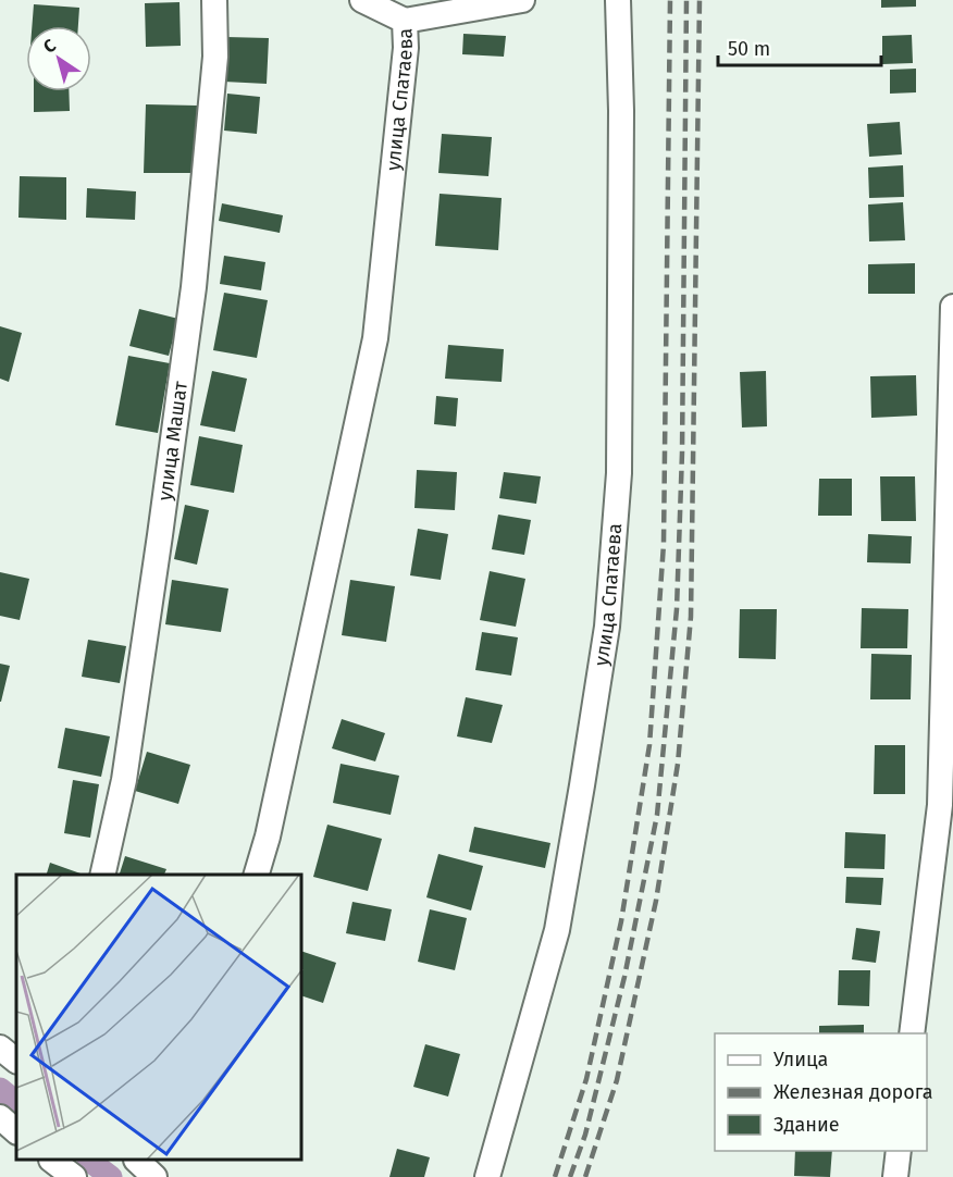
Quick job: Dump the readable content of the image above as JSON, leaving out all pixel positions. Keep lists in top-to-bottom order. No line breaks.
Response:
{"streets":{"street":["улица Спатаева","улица Машат"]},"legend":["Улица","Железная дорога","Здание"],"scale_bar":"50 m","north":"top left"}
